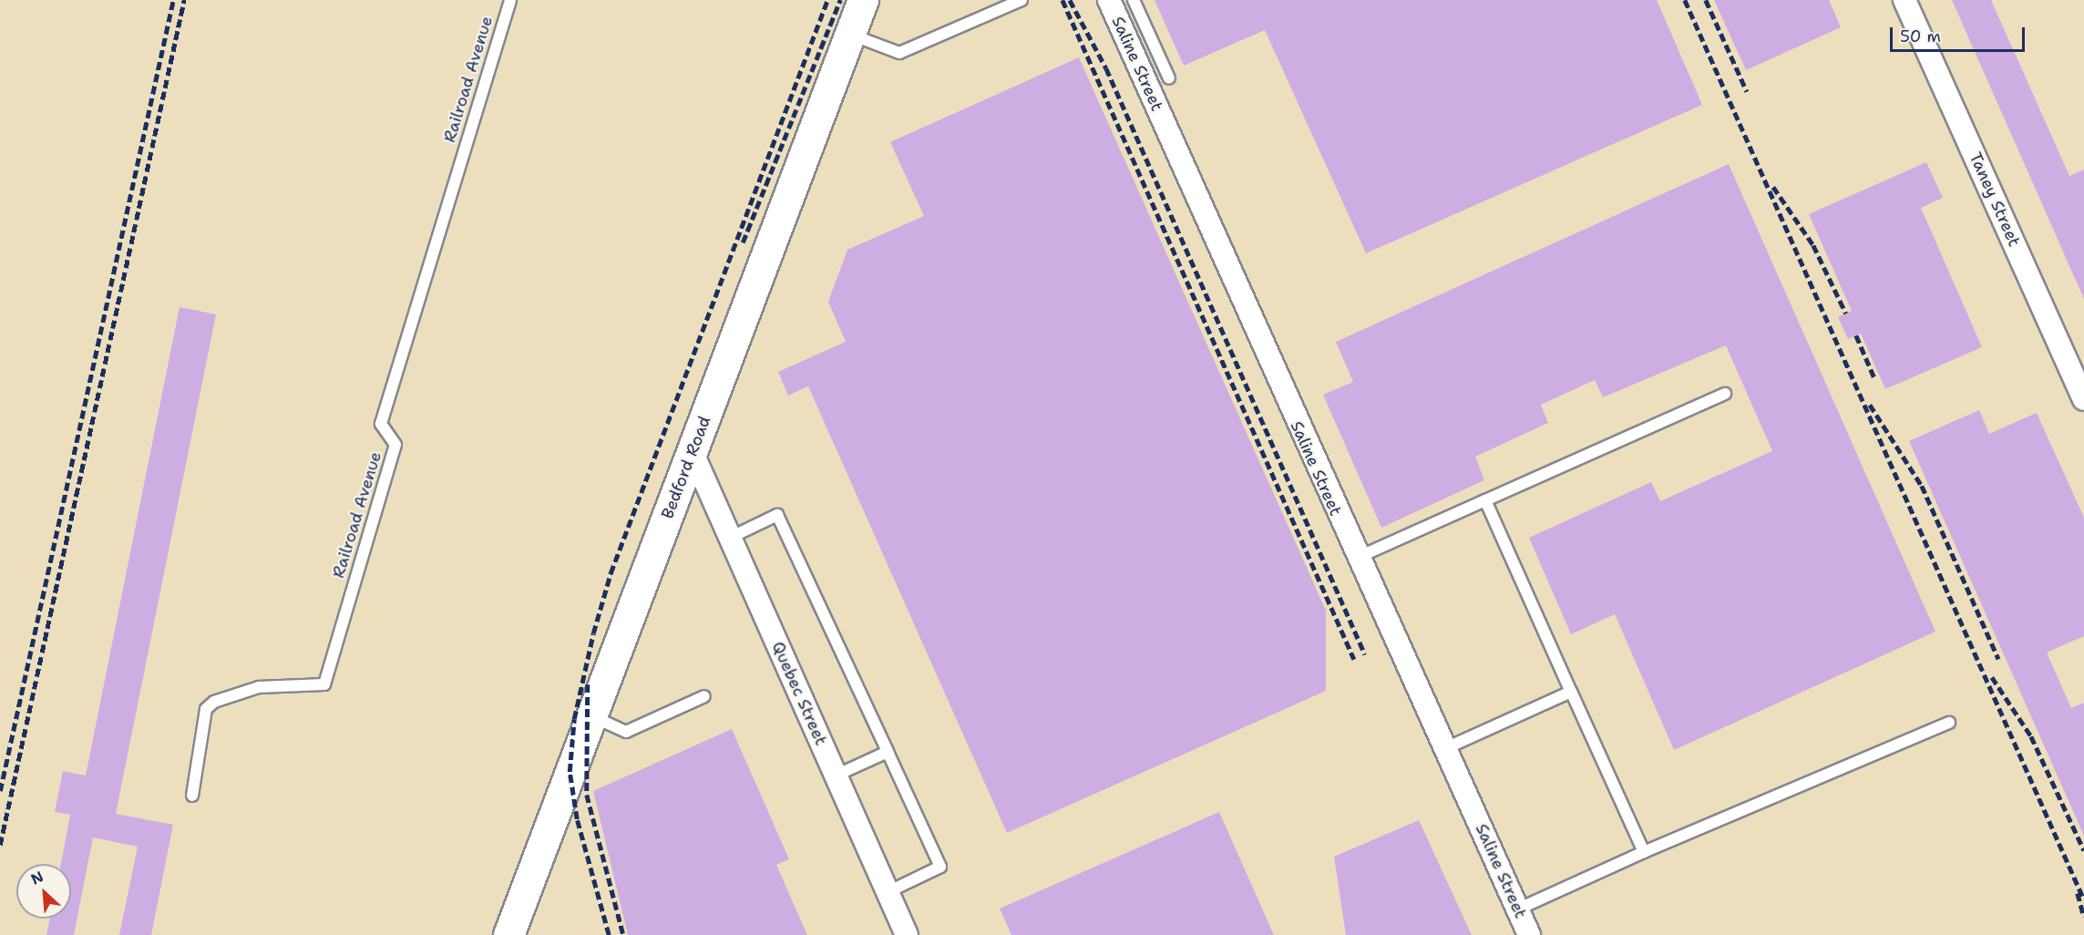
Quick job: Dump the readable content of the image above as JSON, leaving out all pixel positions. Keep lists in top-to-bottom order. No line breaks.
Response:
{"streets":{"street":["Saline Street","Taney Street","Bedford Road","Quebec Street"],"lane":["Railroad Avenue"]},"crossings":[["Bedford Road","Quebec Street"]],"scale_bar":"50 m","north":"top left"}
